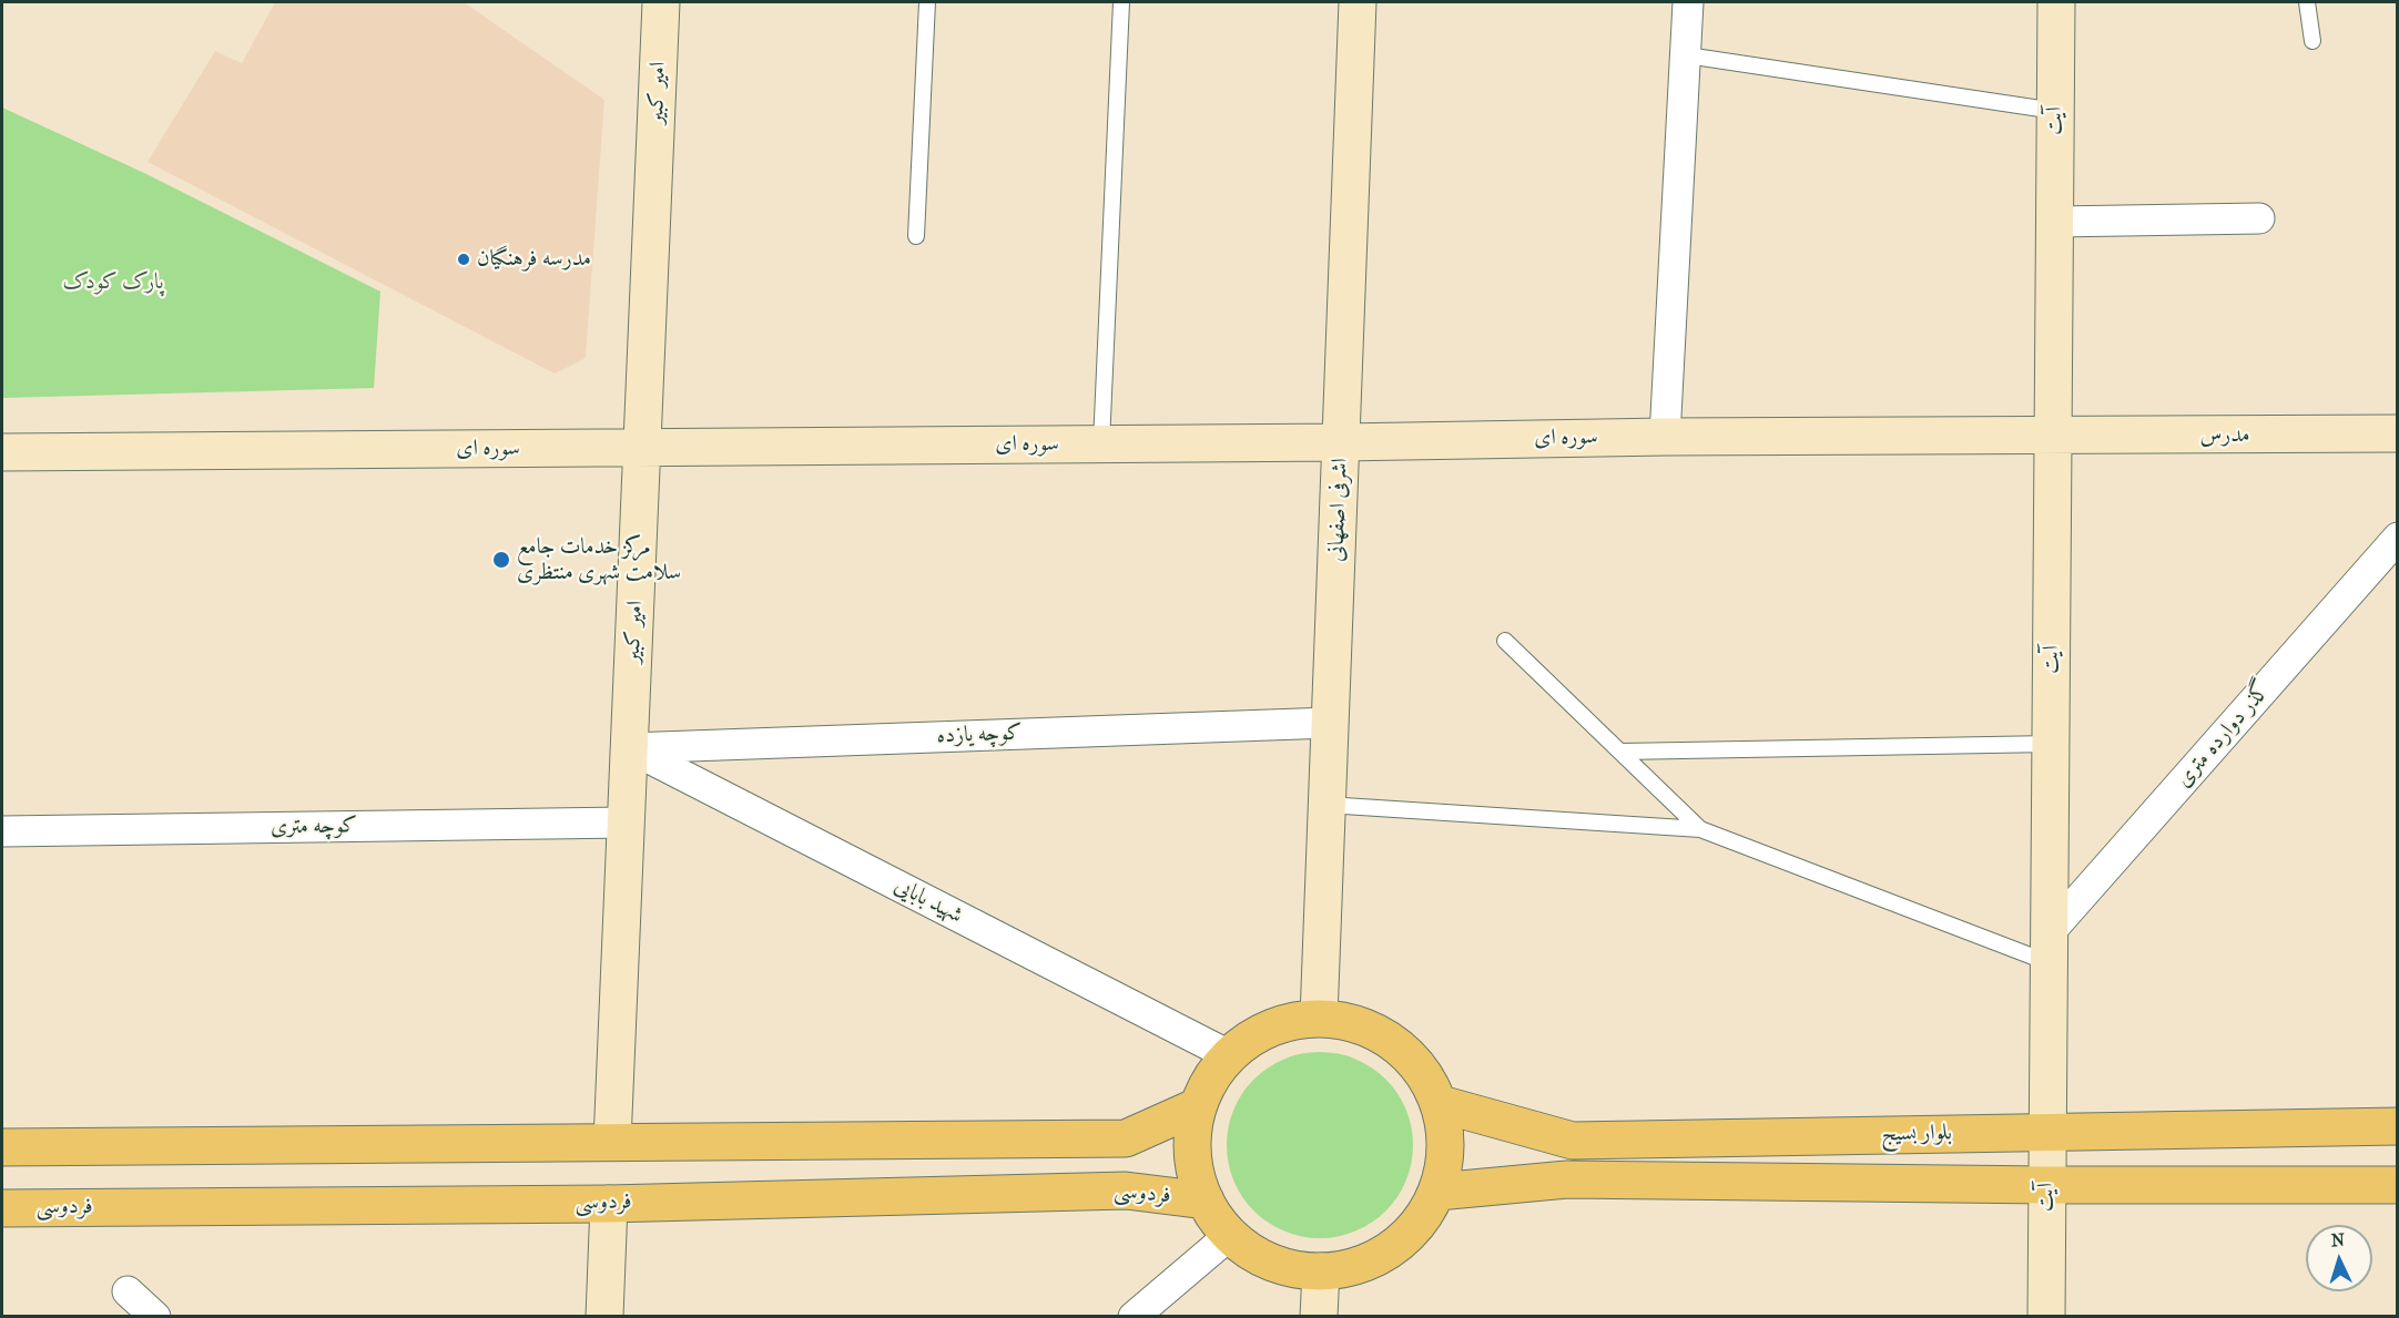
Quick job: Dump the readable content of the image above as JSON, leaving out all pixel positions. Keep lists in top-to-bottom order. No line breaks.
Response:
{"streets":{"main road":["بلوار بسیج","فردوسی"],"street":["امیر کبیر","آیت","مدرس","سوره ای","اشرفی اصفهانی","کوچه یازده","گذر دوارده متری","کوچه متری","شهید بابایی"]},"crossings":[["امیر کبیر","سوره ای"],["امیر کبیر","کوچه یازده"],["امیر کبیر","کوچه متری"],["امیر کبیر","شهید بابایی"],["آیت","مدرس"],["آیت","سوره ای"],["آیت","گذر دوارده متری"],["آیت","بلوار بسیج"],["مدرس","سوره ای"],["سوره ای","اشرفی اصفهانی"],["اشرفی اصفهانی","کوچه یازده"],["کوچه یازده","شهید بابایی"]],"parks":["پارک کودک"],"places":["مدرسه فرهنگیان","مرکز خدمات جامع سلامت شهری منتظری"],"north":"top"}
